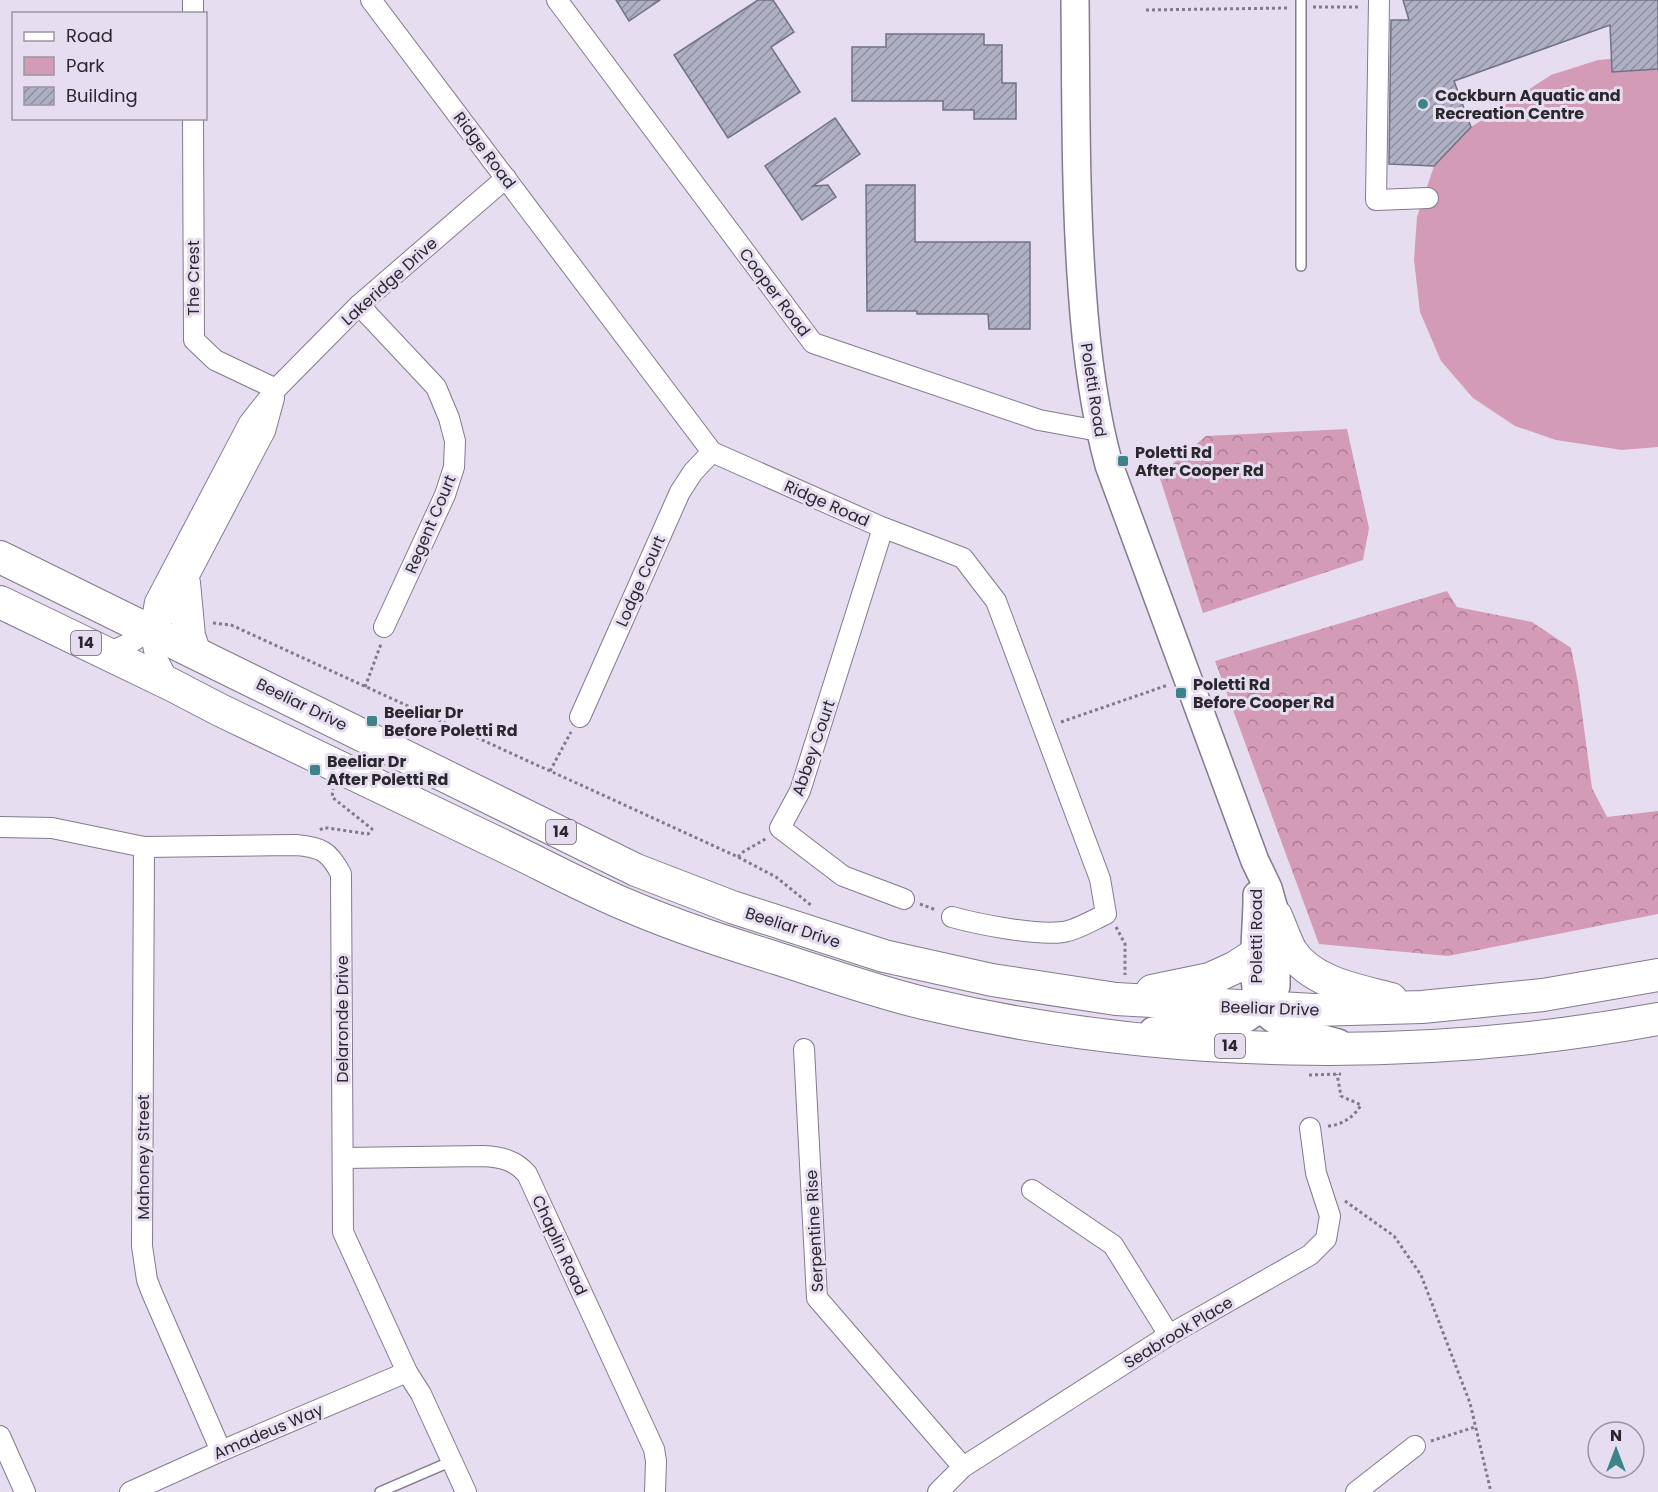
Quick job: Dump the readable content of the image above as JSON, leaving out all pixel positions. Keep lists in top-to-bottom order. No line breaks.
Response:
{"streets":{"highway":["14","Beeliar Drive"],"main road":["Poletti Road"],"street":["Ridge Road","The Crest","Lakeridge Drive","Cooper Road","Regent Court","Lodge Court","Abbey Court","Delaronde Drive","Mahoney Street","Serpentine Rise","Chaplin Road","Seabrook Place","Amadeus Way"]},"crossings":[["Ridge Road","Lakeridge Drive"],["Ridge Road","Lodge Court"],["Ridge Road","Abbey Court"],["The Crest","Lakeridge Drive"],["Lakeridge Drive","Regent Court"],["Lakeridge Drive","14"],["Lakeridge Drive","Beeliar Drive"],["Cooper Road","Poletti Road"],["Poletti Road","Beeliar Drive"],["Delaronde Drive","Mahoney Street"],["Delaronde Drive","Chaplin Road"],["Delaronde Drive","Amadeus Way"],["Mahoney Street","Amadeus Way"],["Serpentine Rise","Seabrook Place"]],"places":{"other":["Cockburn Aquatic and Recreation Centre"],"transit":["Poletti Rd After Cooper Rd","Poletti Rd Before Cooper Rd","Beeliar Dr Before Poletti Rd","Beeliar Dr After Poletti Rd"]},"legend":["Road","Park","Building"],"north":"top"}
